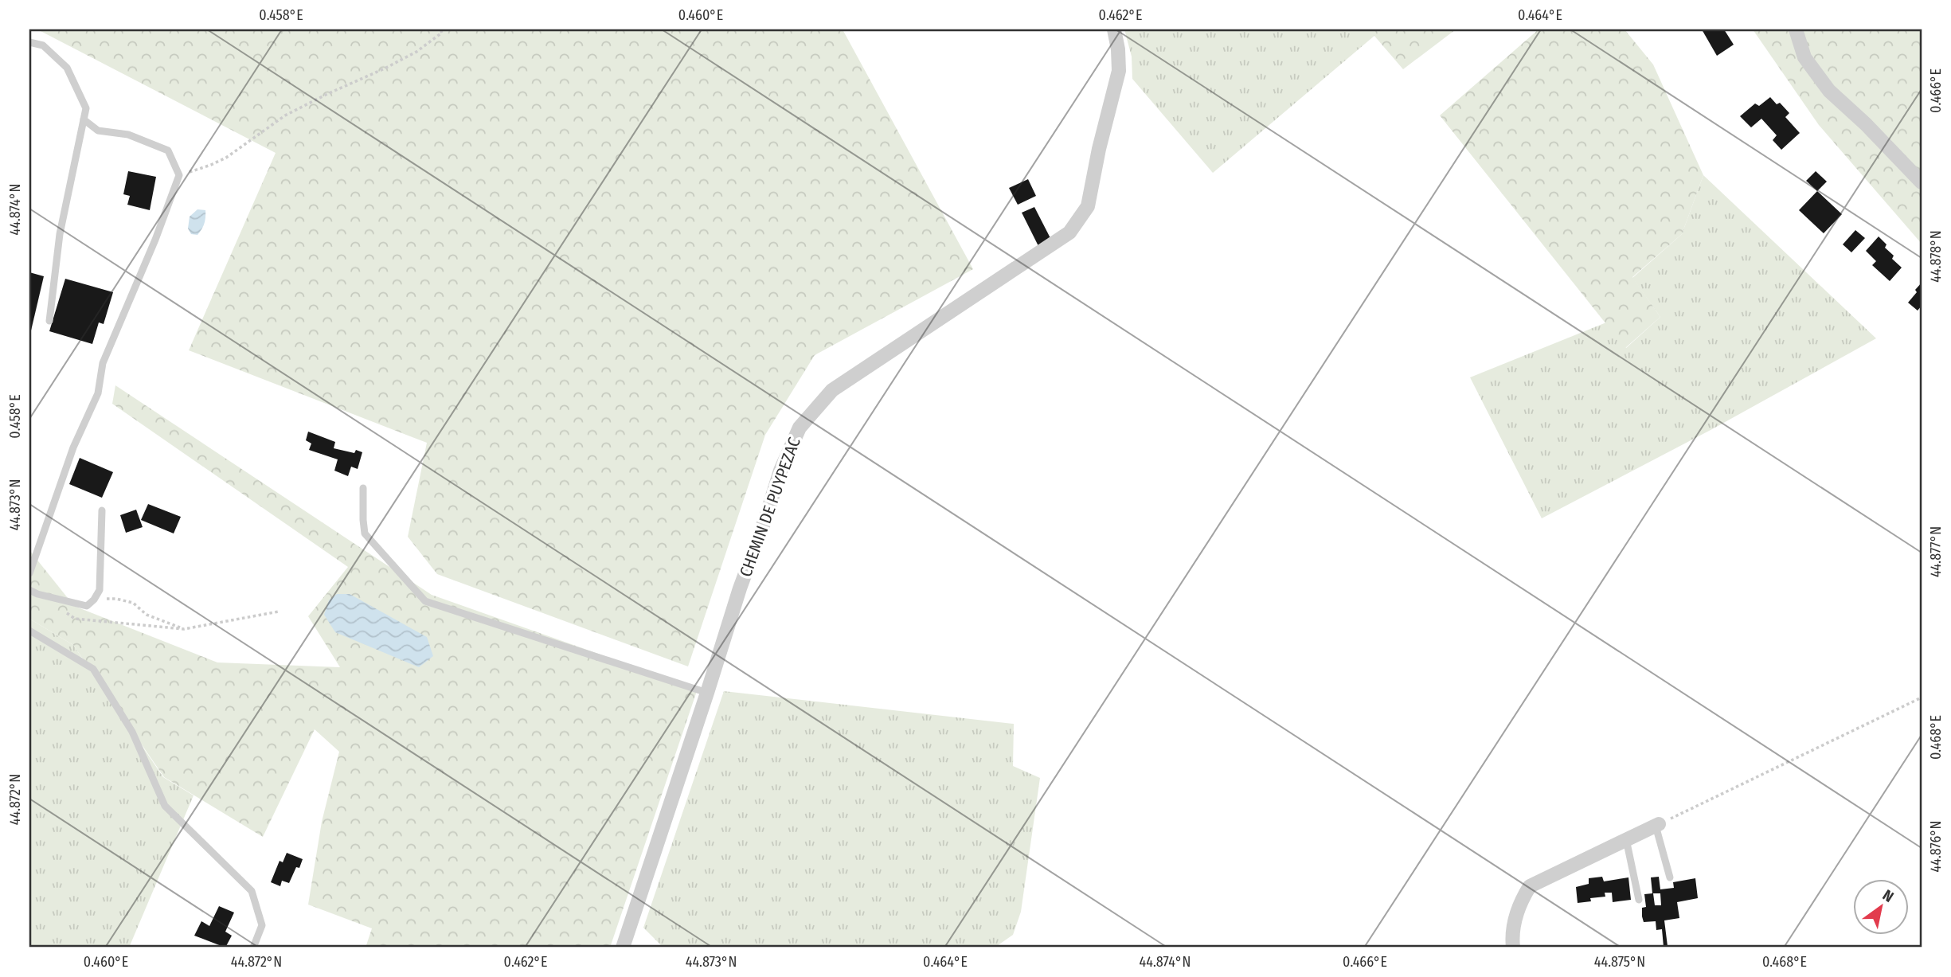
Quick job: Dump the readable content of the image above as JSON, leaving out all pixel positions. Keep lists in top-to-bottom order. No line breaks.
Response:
{"streets":{"street":["CHEMIN DE PUYPEZAC"]},"north":"top right","coordinates":["0.458°E","0.460°E","0.462°E","0.464°E","0.466°E","44.874°N","44.878°N","44.873°N","44.877°N","0.468°E","44.872°N","44.876°N","44.875°N"]}
